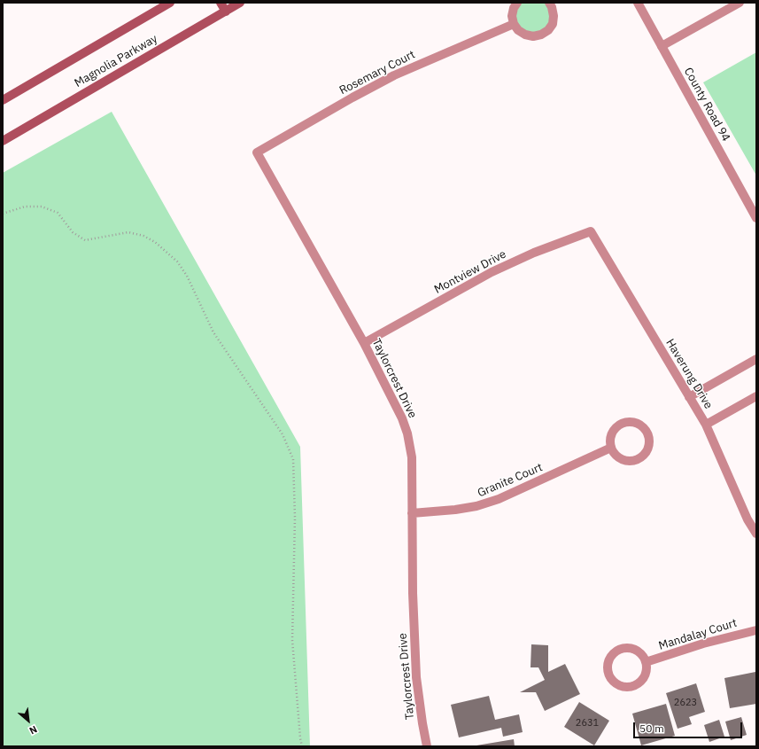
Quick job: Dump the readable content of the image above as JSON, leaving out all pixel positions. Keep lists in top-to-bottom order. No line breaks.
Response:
{"streets":{"main road":["Magnolia Parkway"],"street":["Rosemary Court","County Road 94","Montview Drive","Haverung Drive","Taylorcrest Drive","Granite Court","Mandalay Court"]},"crossings":[["Rosemary Court","Taylorcrest Drive"],["Montview Drive","Haverung Drive"],["Montview Drive","Taylorcrest Drive"],["Taylorcrest Drive","Granite Court"]],"house_numbers":["2623","2631"],"scale_bar":"50 m","north":"bottom right"}
